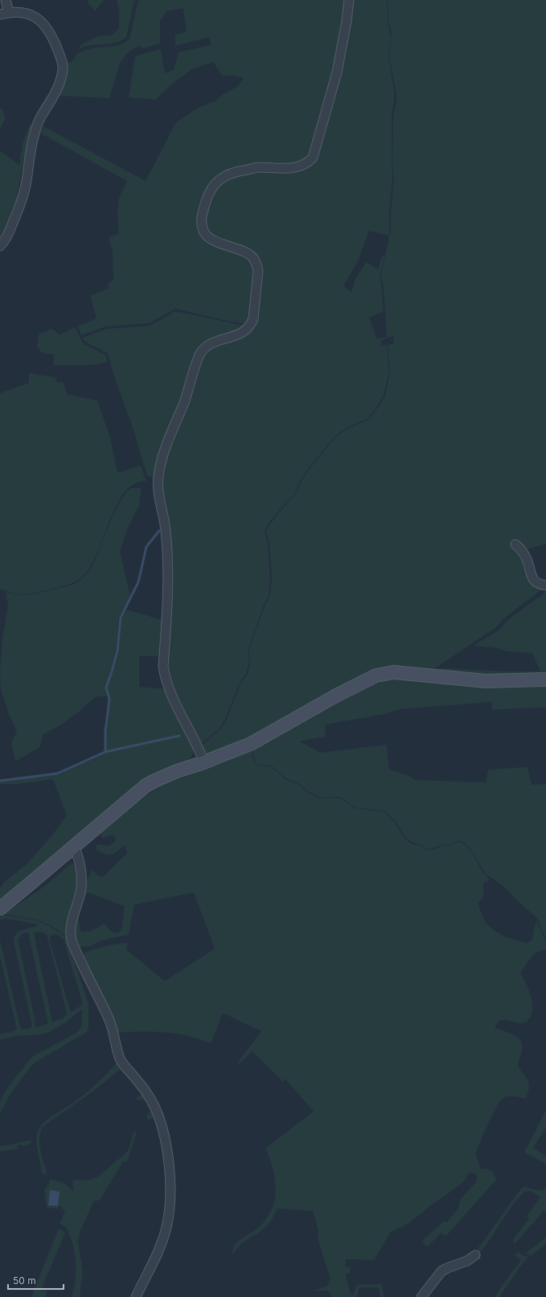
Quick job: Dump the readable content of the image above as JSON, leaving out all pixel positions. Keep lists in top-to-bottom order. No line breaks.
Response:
{"scale_bar":"50 m"}
